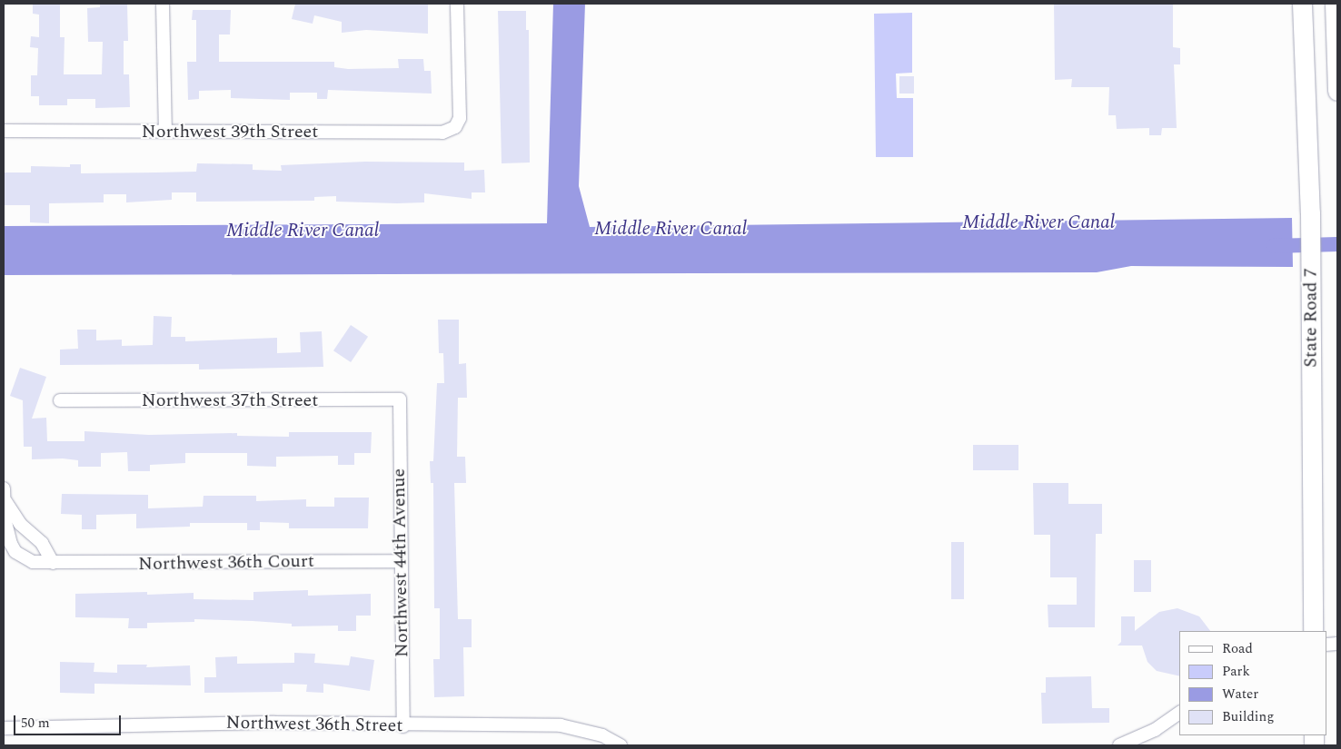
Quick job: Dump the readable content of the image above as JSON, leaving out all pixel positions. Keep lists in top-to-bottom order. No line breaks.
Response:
{"streets":{"main road":["State Road 7"],"street":["Northwest 39th Street","Northwest 37th Street","Northwest 36th Court","Northwest 44th Avenue","Northwest 36th Street"]},"crossings":[["Northwest 37th Street","Northwest 44th Avenue"],["Northwest 36th Court","Northwest 44th Avenue"],["Northwest 44th Avenue","Northwest 36th Street"]],"water":["Middle River Canal"],"legend":["Road","Park","Water","Building"],"scale_bar":"50 m"}
